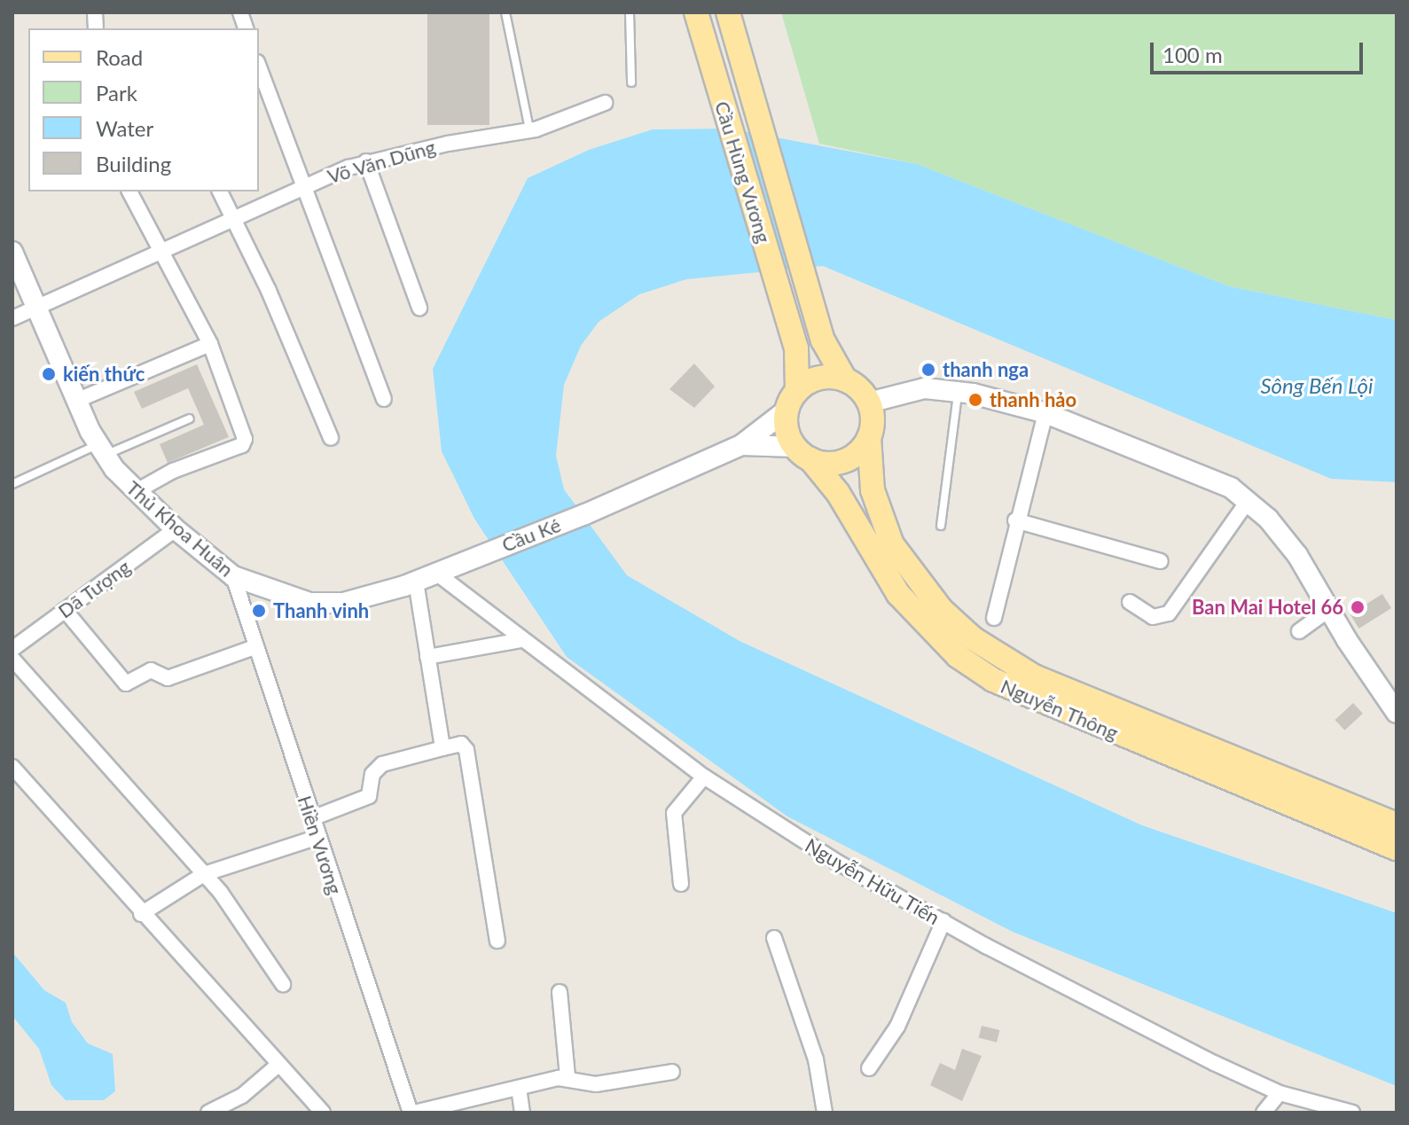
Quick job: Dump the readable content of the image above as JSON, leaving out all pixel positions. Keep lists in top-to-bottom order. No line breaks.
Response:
{"streets":{"main road":["Cầu Hùng Vương","Thủ Khoa Huân","Cầu Ké","Nguyễn Thông"],"street":["Võ Văn Dũng","Dã Tượng","Hiền Vương","Nguyễn Hữu Tiến"]},"crossings":[["Võ Văn Dũng","Thủ Khoa Huân"],["Cầu Hùng Vương","Nguyễn Thông"],["Thủ Khoa Huân","Cầu Ké"],["Thủ Khoa Huân","Dã Tượng"],["Thủ Khoa Huân","Hiền Vương"],["Thủ Khoa Huân","Nguyễn Hữu Tiến"]],"water":["Sông Bến Lội"],"places":["thanh nga","kiến thức","thanh hảo","Ban Mai Hotel 66","Thanh vinh"],"legend":["Road","Park","Water","Building"],"scale_bar":"100 m"}
